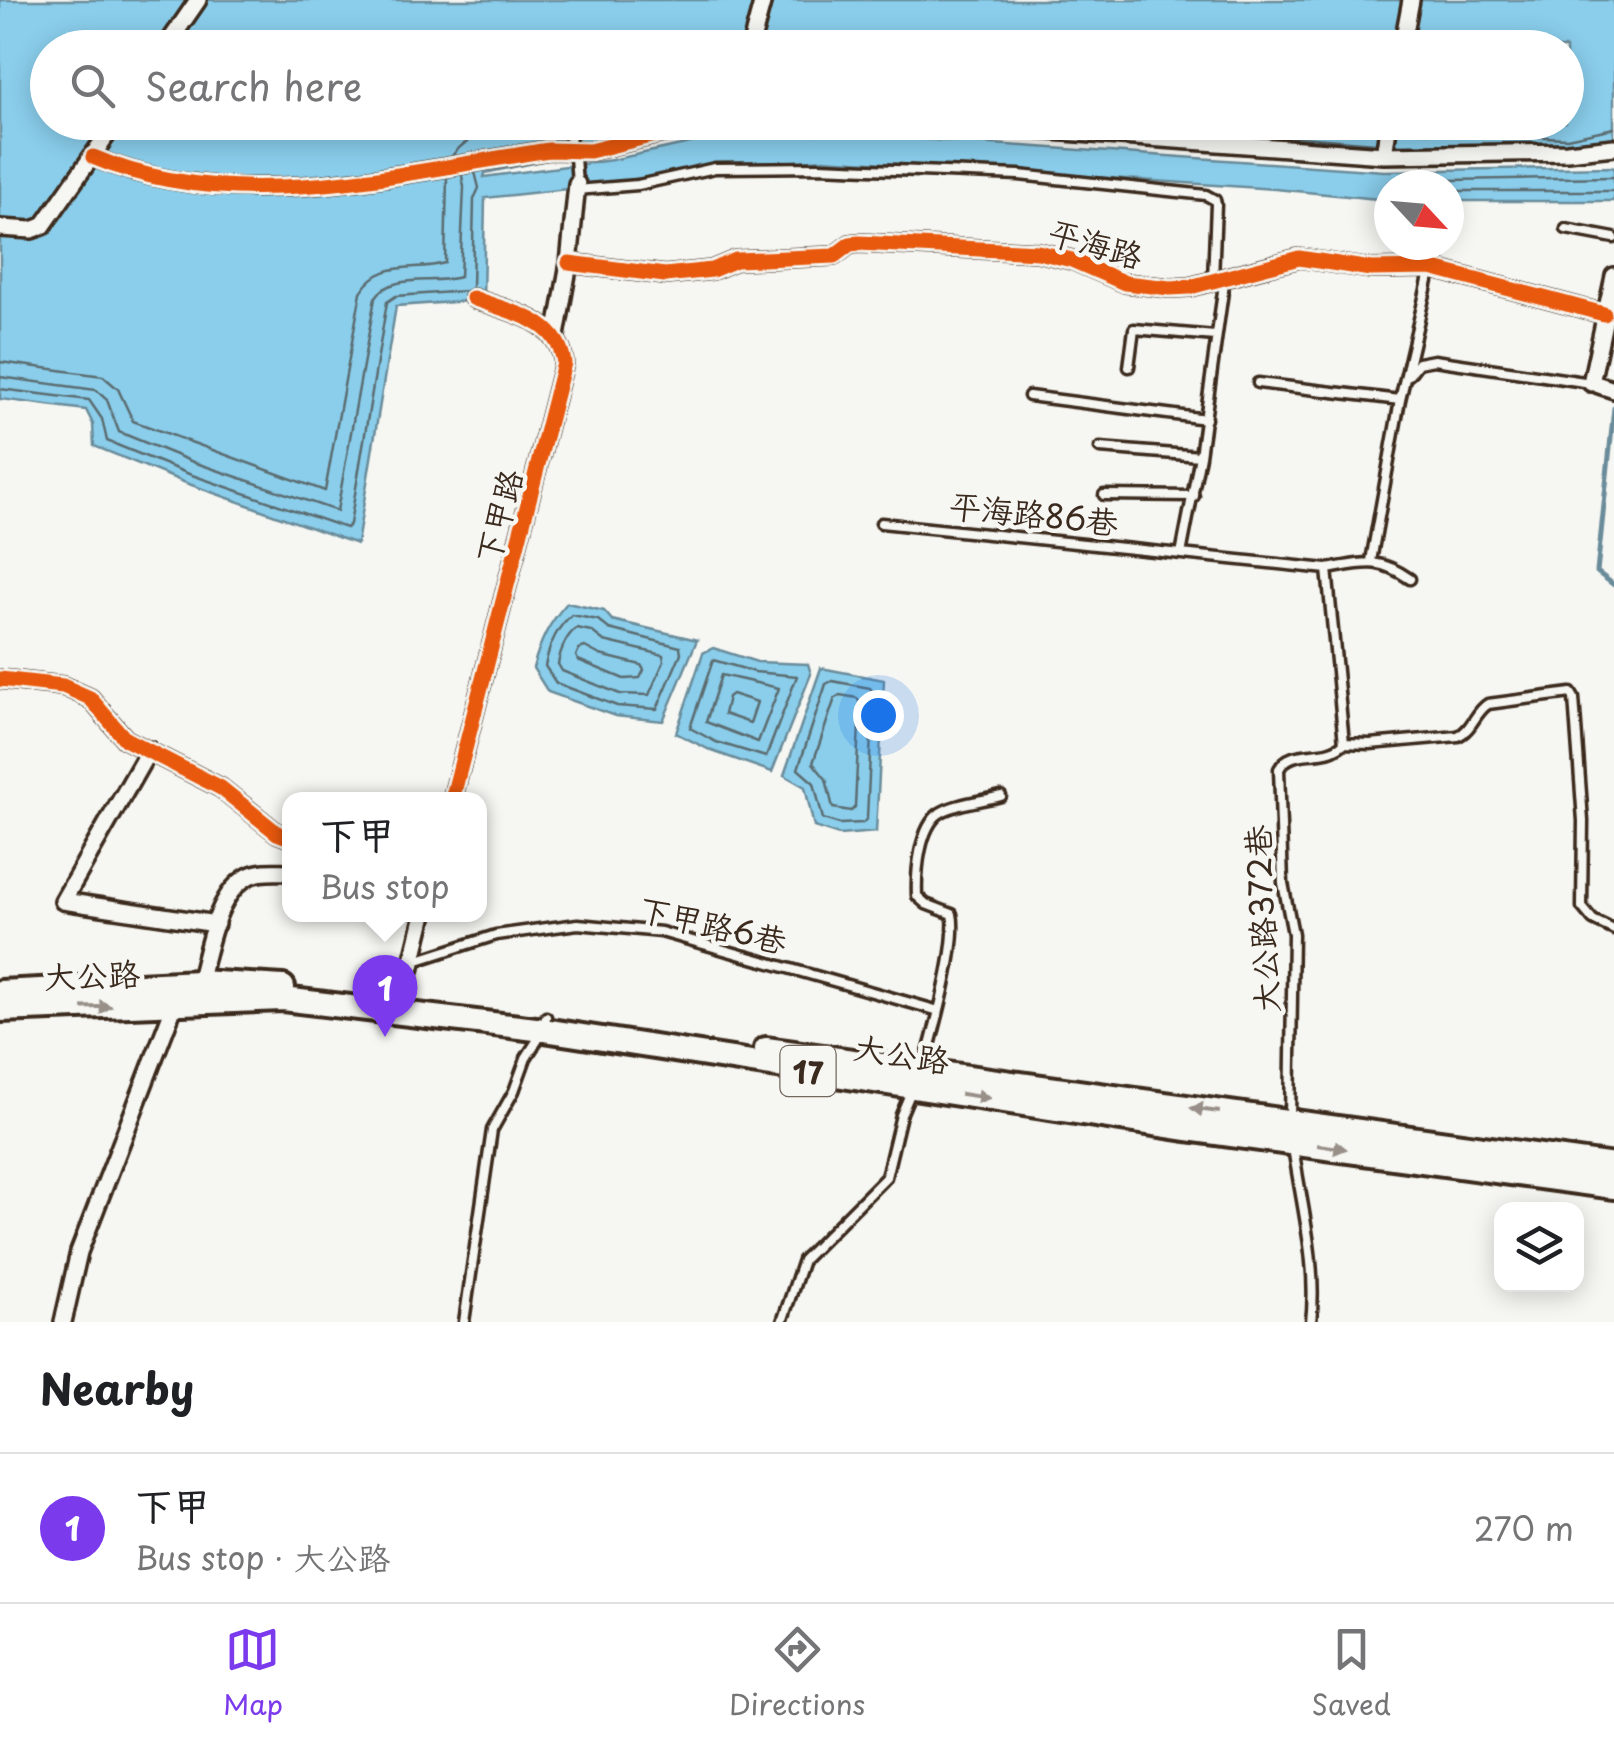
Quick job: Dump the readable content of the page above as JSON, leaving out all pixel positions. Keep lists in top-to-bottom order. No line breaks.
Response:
{"streets":{"main road":["大公路","17"],"street":["平海路","下甲路"],"lane":["平海路86巷","大公路372巷","下甲路6巷"]},"crossings":[["平海路","下甲路"],["大公路372巷","大公路"]],"north":"bottom right","page":{"search":"Search here","popup":["下甲","Bus stop"],"pins":"1","heading":"Nearby","list":[{"mark":"1","name":"下甲","note":"Bus stop · 大公路","value":"270 m"}],"nav":["Map","Directions","Saved"]}}
